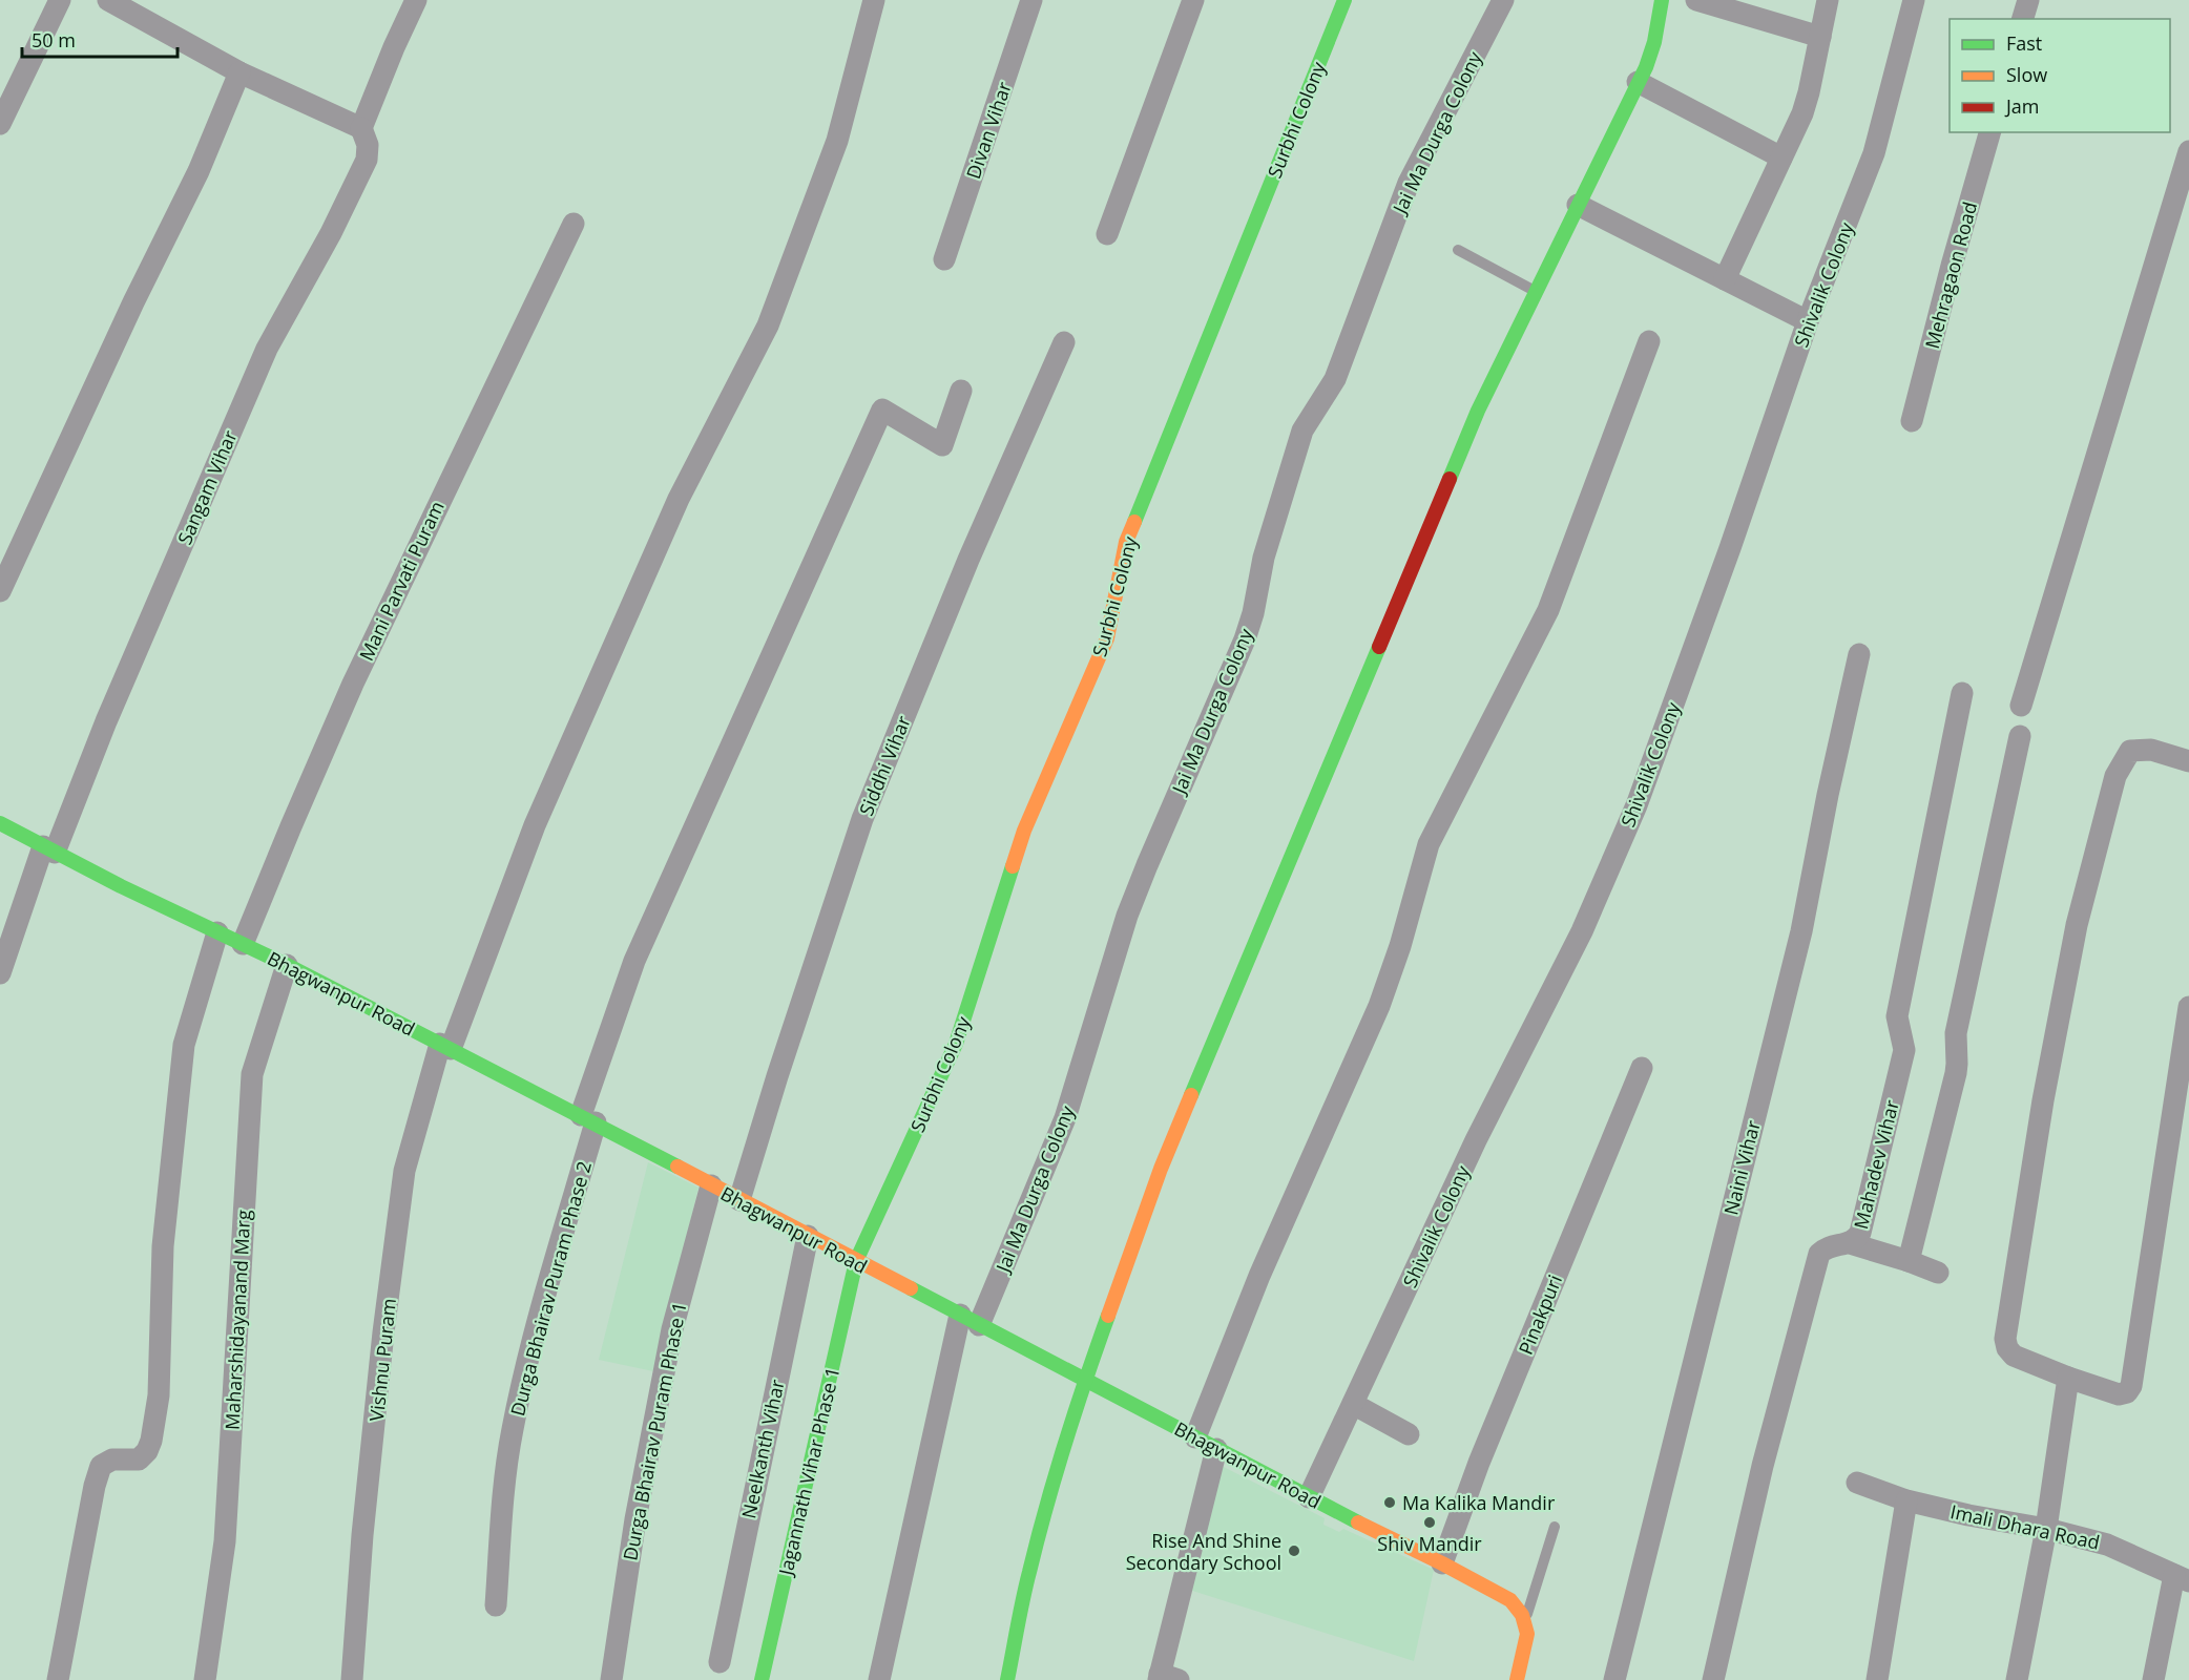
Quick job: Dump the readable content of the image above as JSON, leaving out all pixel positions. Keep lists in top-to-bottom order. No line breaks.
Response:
{"streets":{"street":["Surbhi Colony","Divan Vihar","Jai Ma Durga Colony","Mehragaon Road","Shivalik Colony","Sangam Vihar","Mani Parvati Puram","Siddhi Vihar","Bhagwanpur Road","Mahadev Vihar","Naini Vihar","Durga Bhairav Puram Phase 2","Pinakpuri","Maharshidayanand Marg","Vishnu Puram","Durga Bhairav Puram Phase 1","Neelkanth Vihar","Jagannath Vihar Phase 1","Imali Dhara Road"]},"crossings":[["Surbhi Colony","Bhagwanpur Road"],["Surbhi Colony","Jagannath Vihar Phase 1"],["Jai Ma Durga Colony","Bhagwanpur Road"],["Shivalik Colony","Bhagwanpur Road"],["Sangam Vihar","Bhagwanpur Road"],["Mani Parvati Puram","Bhagwanpur Road"],["Siddhi Vihar","Bhagwanpur Road"],["Bhagwanpur Road","Durga Bhairav Puram Phase 2"],["Bhagwanpur Road","Pinakpuri"],["Bhagwanpur Road","Maharshidayanand Marg"],["Bhagwanpur Road","Vishnu Puram"],["Bhagwanpur Road","Durga Bhairav Puram Phase 1"],["Bhagwanpur Road","Neelkanth Vihar"],["Bhagwanpur Road","Jagannath Vihar Phase 1"]],"places":["Ma Kalika Mandir","Shiv Mandir","Rise And Shine Secondary School"],"legend":["Fast","Slow","Jam"],"scale_bar":"50 m"}
